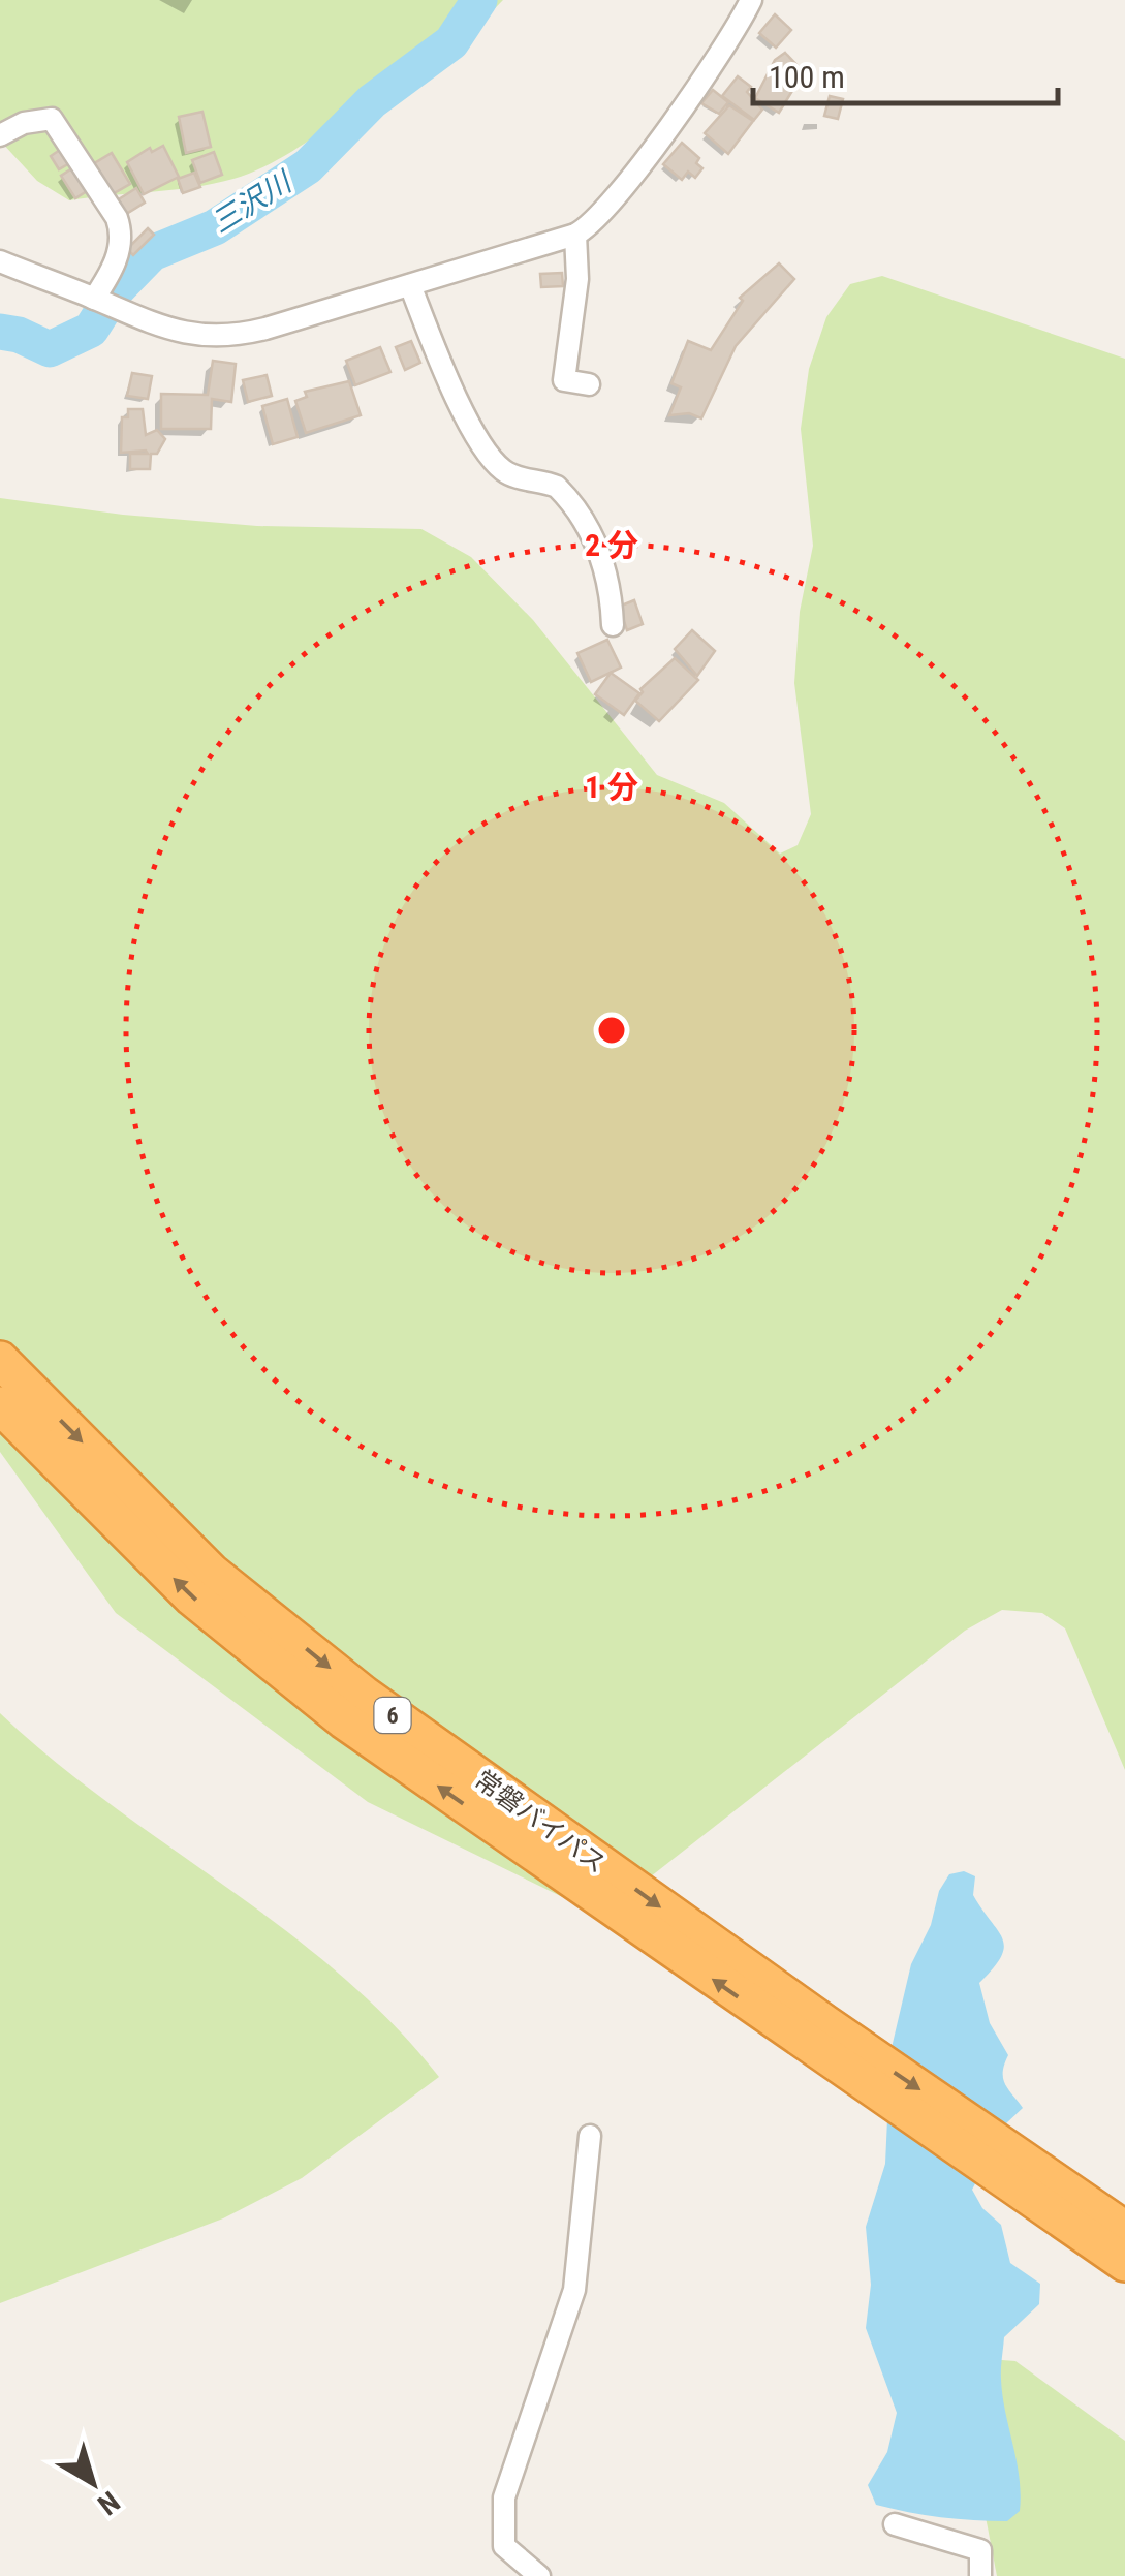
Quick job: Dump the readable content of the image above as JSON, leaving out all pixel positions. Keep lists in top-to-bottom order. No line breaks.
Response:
{"streets":{"highway":["6","常磐バイパス"]},"water":["三沢川"],"scale_bar":"100 m","north":"bottom right","rings":["2 分","1 分"]}
